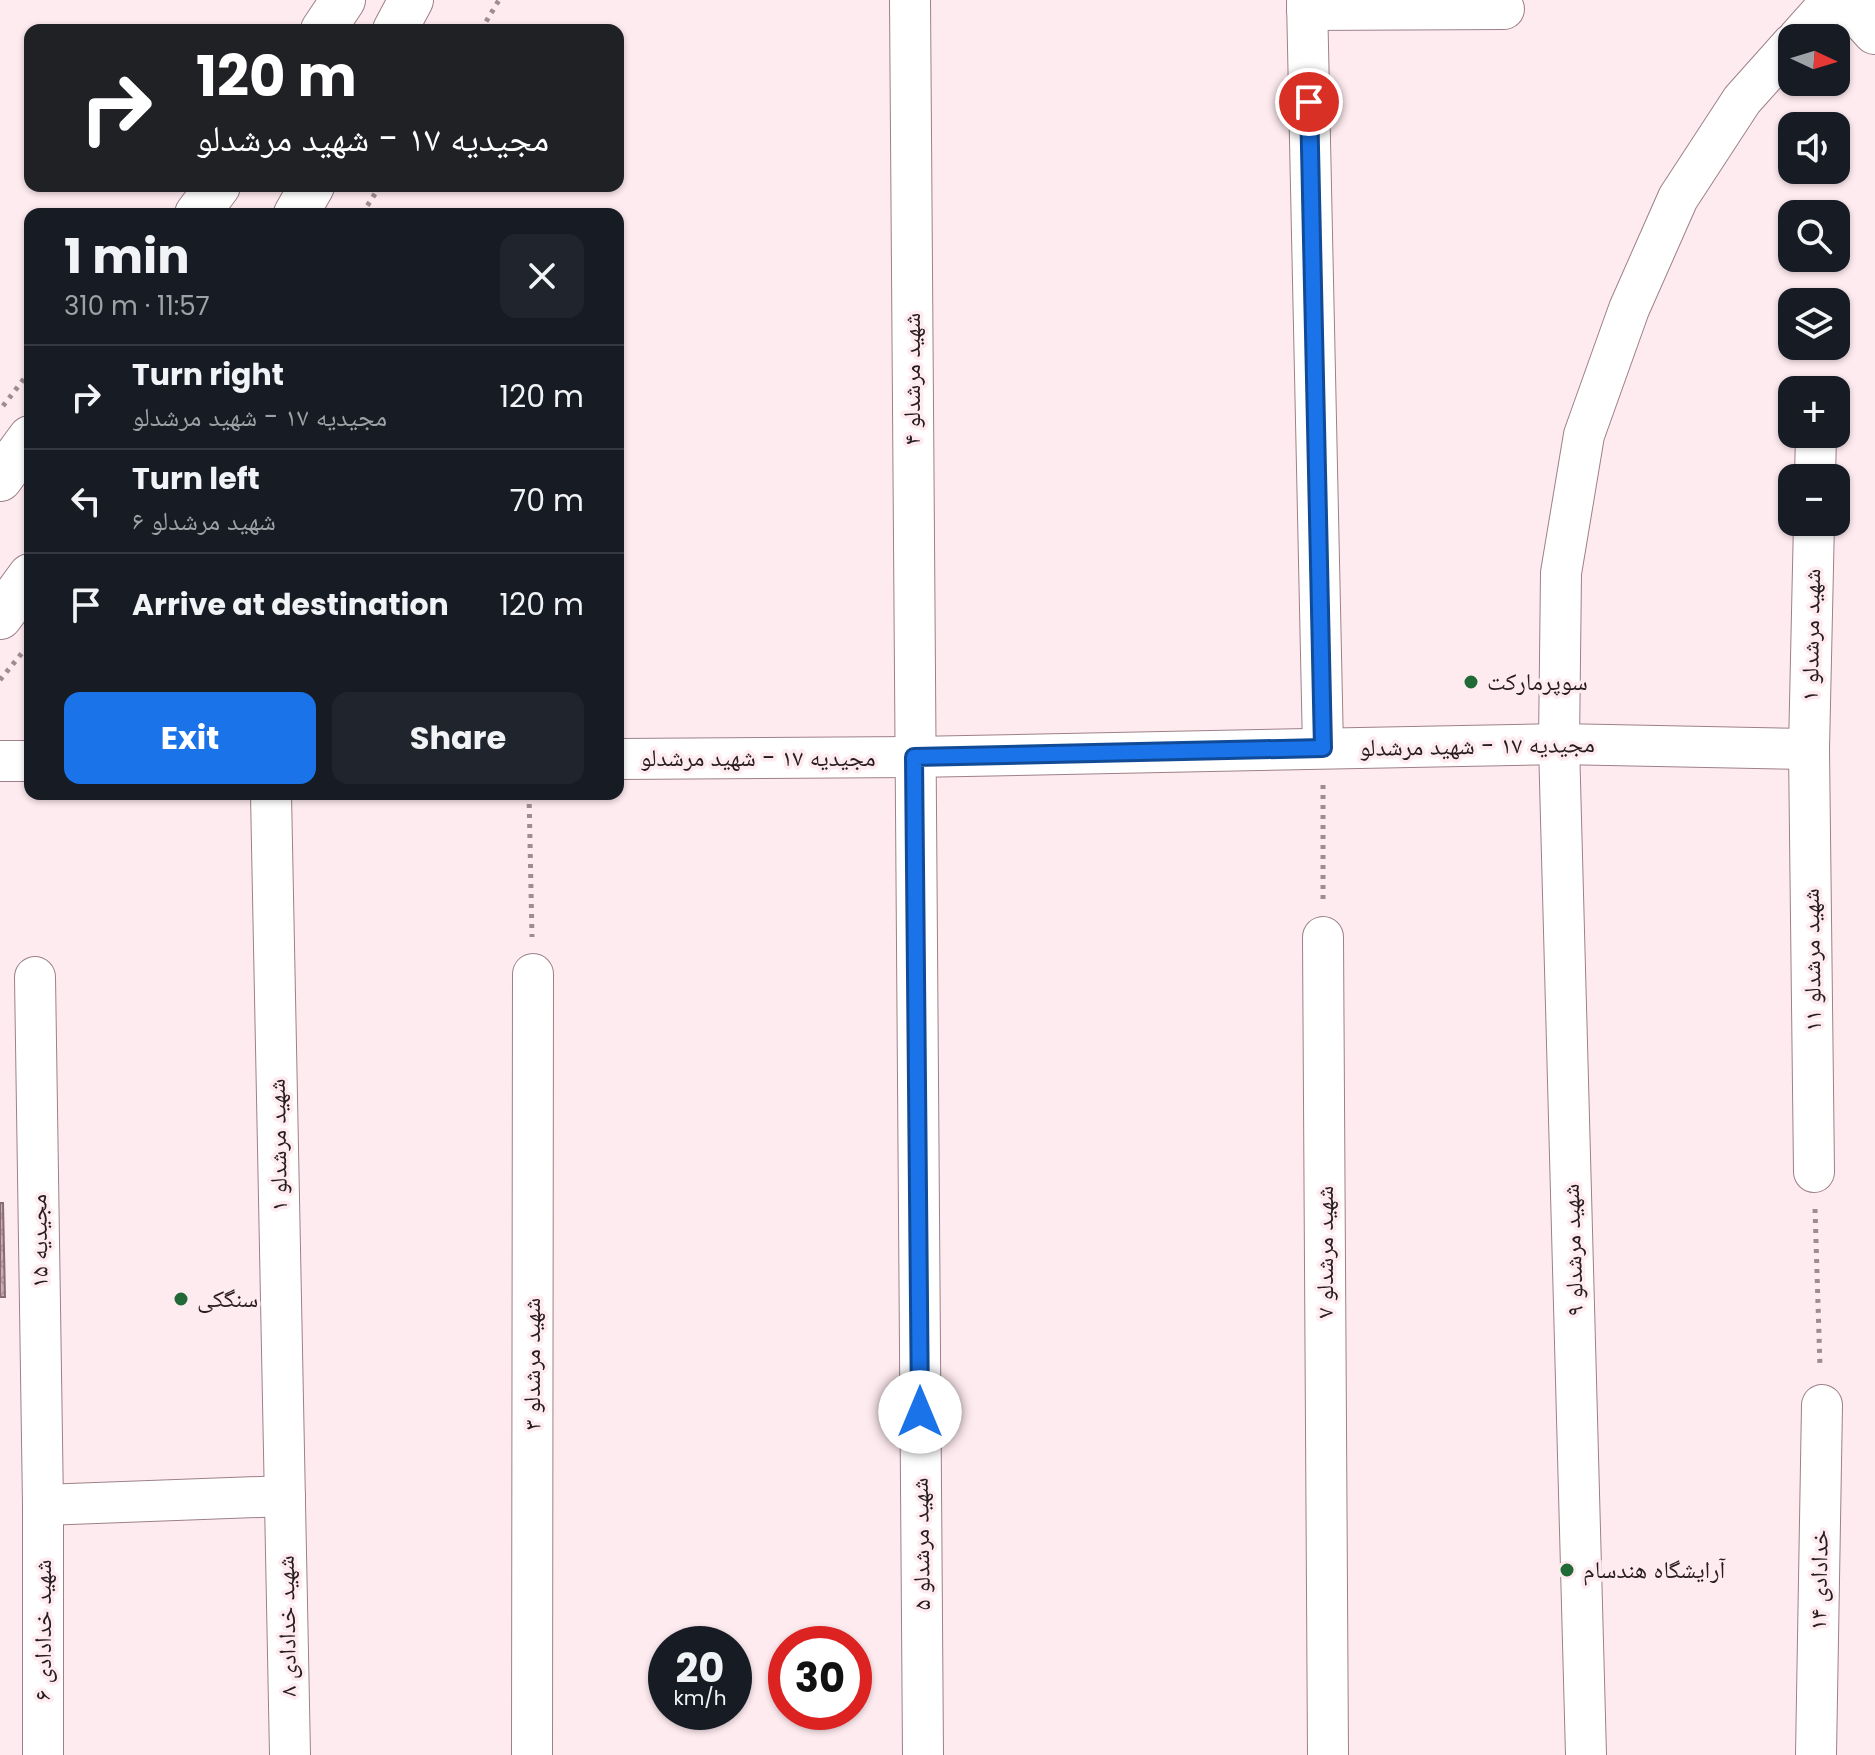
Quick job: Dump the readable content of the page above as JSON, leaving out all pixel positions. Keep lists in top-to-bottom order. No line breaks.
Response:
{"streets":{"street":["شهید مرشدلو ۴","شهید مرشدلو ۱","مجیدیه ۱۷ - شهید مرشدلو","شهید مرشدلو ۱۱","مجیدیه ۱۵","شهید مرشدلو ۹","شهید مرشدلو ۷","شهید مرشدلو ۳","شهید مرشدلو ۵","خدادادی ۱۴","شهید خدادادی ۸","شهید خدادادی ۶"]},"crossings":[["شهید مرشدلو ۴","مجیدیه ۱۷ - شهید مرشدلو"],["شهید مرشدلو ۴","شهید مرشدلو ۵"],["شهید مرشدلو ۱","مجیدیه ۱۷ - شهید مرشدلو"],["شهید مرشدلو ۱","شهید مرشدلو ۱۱"],["شهید مرشدلو ۱","شهید خدادادی ۸"],["مجیدیه ۱۷ - شهید مرشدلو","شهید مرشدلو ۱۱"],["مجیدیه ۱۷ - شهید مرشدلو","شهید مرشدلو ۹"],["مجیدیه ۱۷ - شهید مرشدلو","شهید مرشدلو ۵"],["مجیدیه ۱۵","شهید خدادادی ۶"]],"places":["سوپرمارکت","سنگکی","آرایشگاه هندسام"],"north":"right","page":{"map_buttons":["+","−"],"turn":["120 m","مجیدیه ۱۷ - شهید مرشدلو"],"heading":["1 min","310 m · 11:57"],"list":[{"name":"Turn right","note":"مجیدیه ۱۷ - شهید مرشدلو","value":"120 m"},{"name":"Turn left","note":"شهید مرشدلو ۶","value":"70 m"},{"name":"Arrive at destination","value":"120 m"}],"buttons":["Exit","Share"],"speed":"20 km/h","limit":"30"}}
